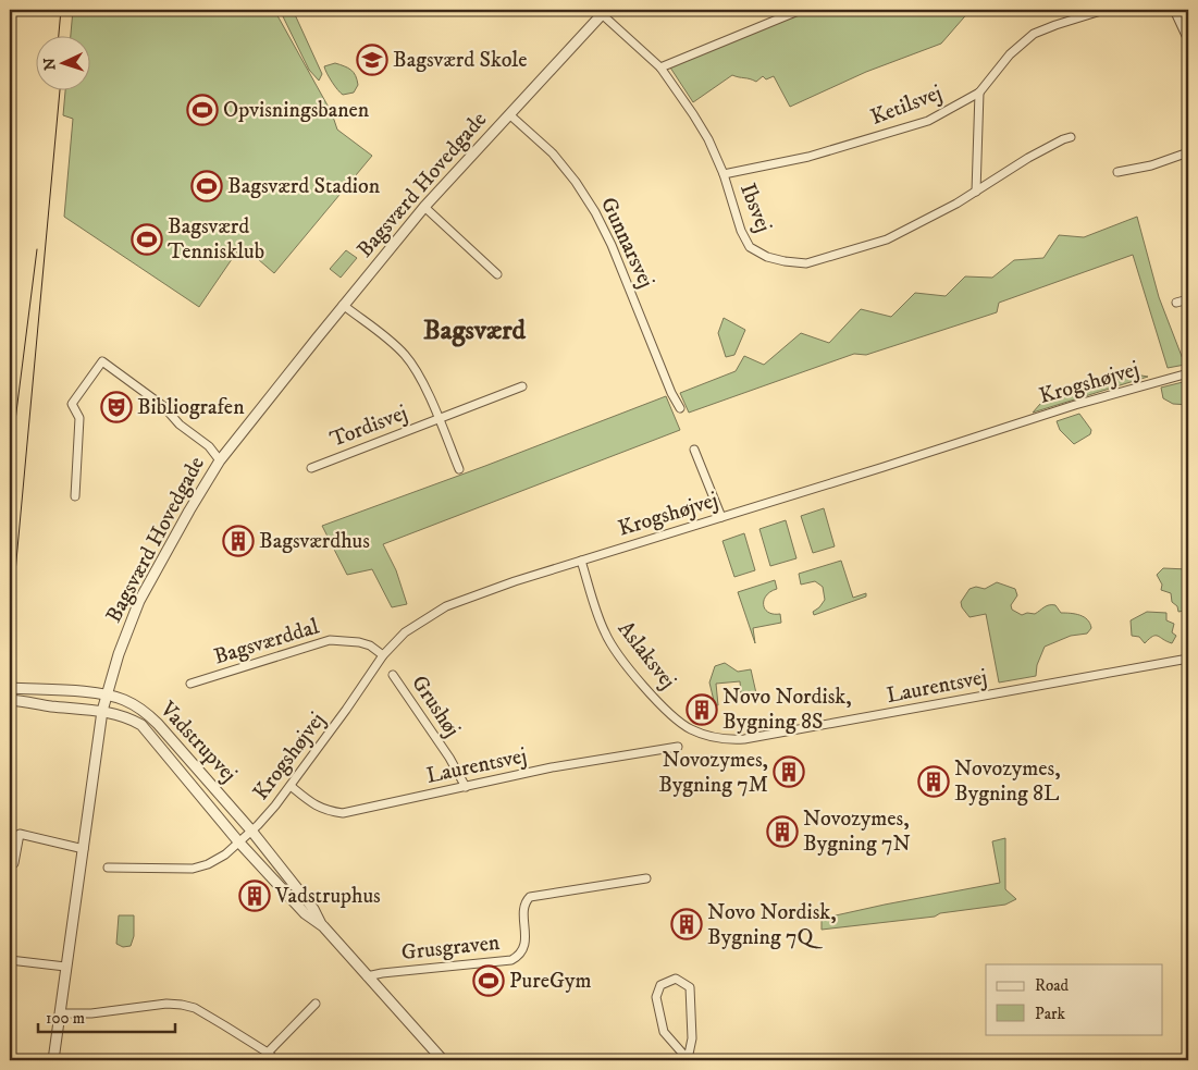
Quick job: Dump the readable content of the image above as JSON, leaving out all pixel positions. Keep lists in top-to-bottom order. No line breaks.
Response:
{"streets":{"street":["Ketilsvej","Bagsværd Hovedgade","Ibsvej","Gunnarsvej","Krogshøjvej","Tordisvej","Bagsværddal","Aslaksvej","Laurentsvej","Grushøj","Vadstrupvej","Grusgraven"]},"crossings":[["Ketilsvej","Ibsvej"],["Bagsværd Hovedgade","Ibsvej"],["Bagsværd Hovedgade","Gunnarsvej"],["Bagsværd Hovedgade","Tordisvej"],["Bagsværd Hovedgade","Vadstrupvej"],["Krogshøjvej","Bagsværddal"],["Krogshøjvej","Aslaksvej"],["Krogshøjvej","Laurentsvej"],["Krogshøjvej","Vadstrupvej"],["Aslaksvej","Laurentsvej"],["Laurentsvej","Grushøj"],["Vadstrupvej","Grusgraven"]],"districts":["Bagsværd"],"places":{"school or university":["Bagsværd Skole"],"sports":["Opvisningsbanen","Bagsværd Stadion","Bagsværd Tennisklub","PureGym"],"theatre":["Bibliografen"],"building":["Bagsværdhus","Novo Nordisk, Bygning 8S","Novozymes, Bygning 7M","Novozymes, Bygning 8L","Novozymes, Bygning 7N","Vadstruphus","Novo Nordisk, Bygning 7Q"]},"legend":["Road","Park"],"scale_bar":"100 m","north":"left"}
